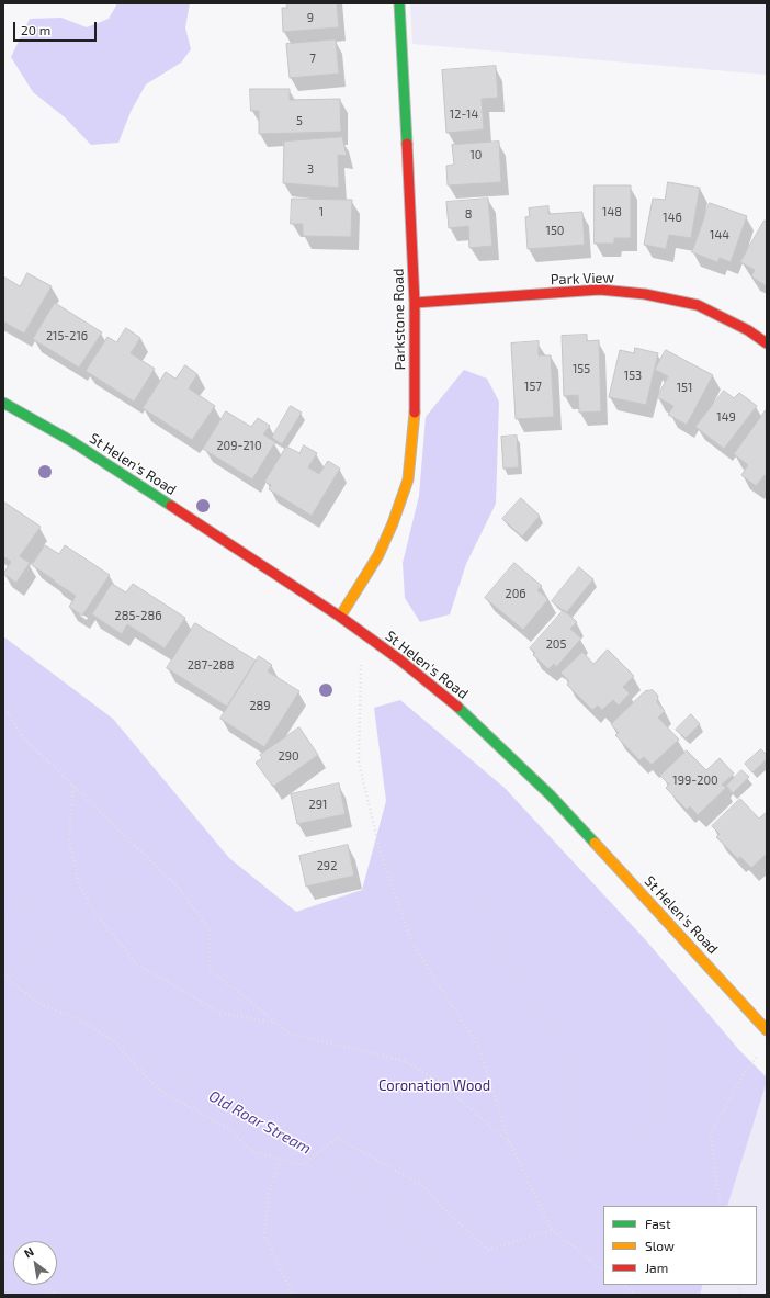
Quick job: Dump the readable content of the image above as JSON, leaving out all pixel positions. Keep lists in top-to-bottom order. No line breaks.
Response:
{"streets":{"street":["Park View","Parkstone Road","St Helen's Road"]},"crossings":[["Park View","Parkstone Road"],["Parkstone Road","St Helen's Road"]],"water":["Old Roar Stream"],"parks":["Coronation Wood"],"house_numbers":["9","7","12-14","5","10","3","1","148","8","146","150","144","215-216","155","153","157","151","149","209-210","206","285-286","205","287-288","289","290","199-200","291","292"],"legend":["Fast","Slow","Jam"],"scale_bar":"20 m","north":"top left"}
